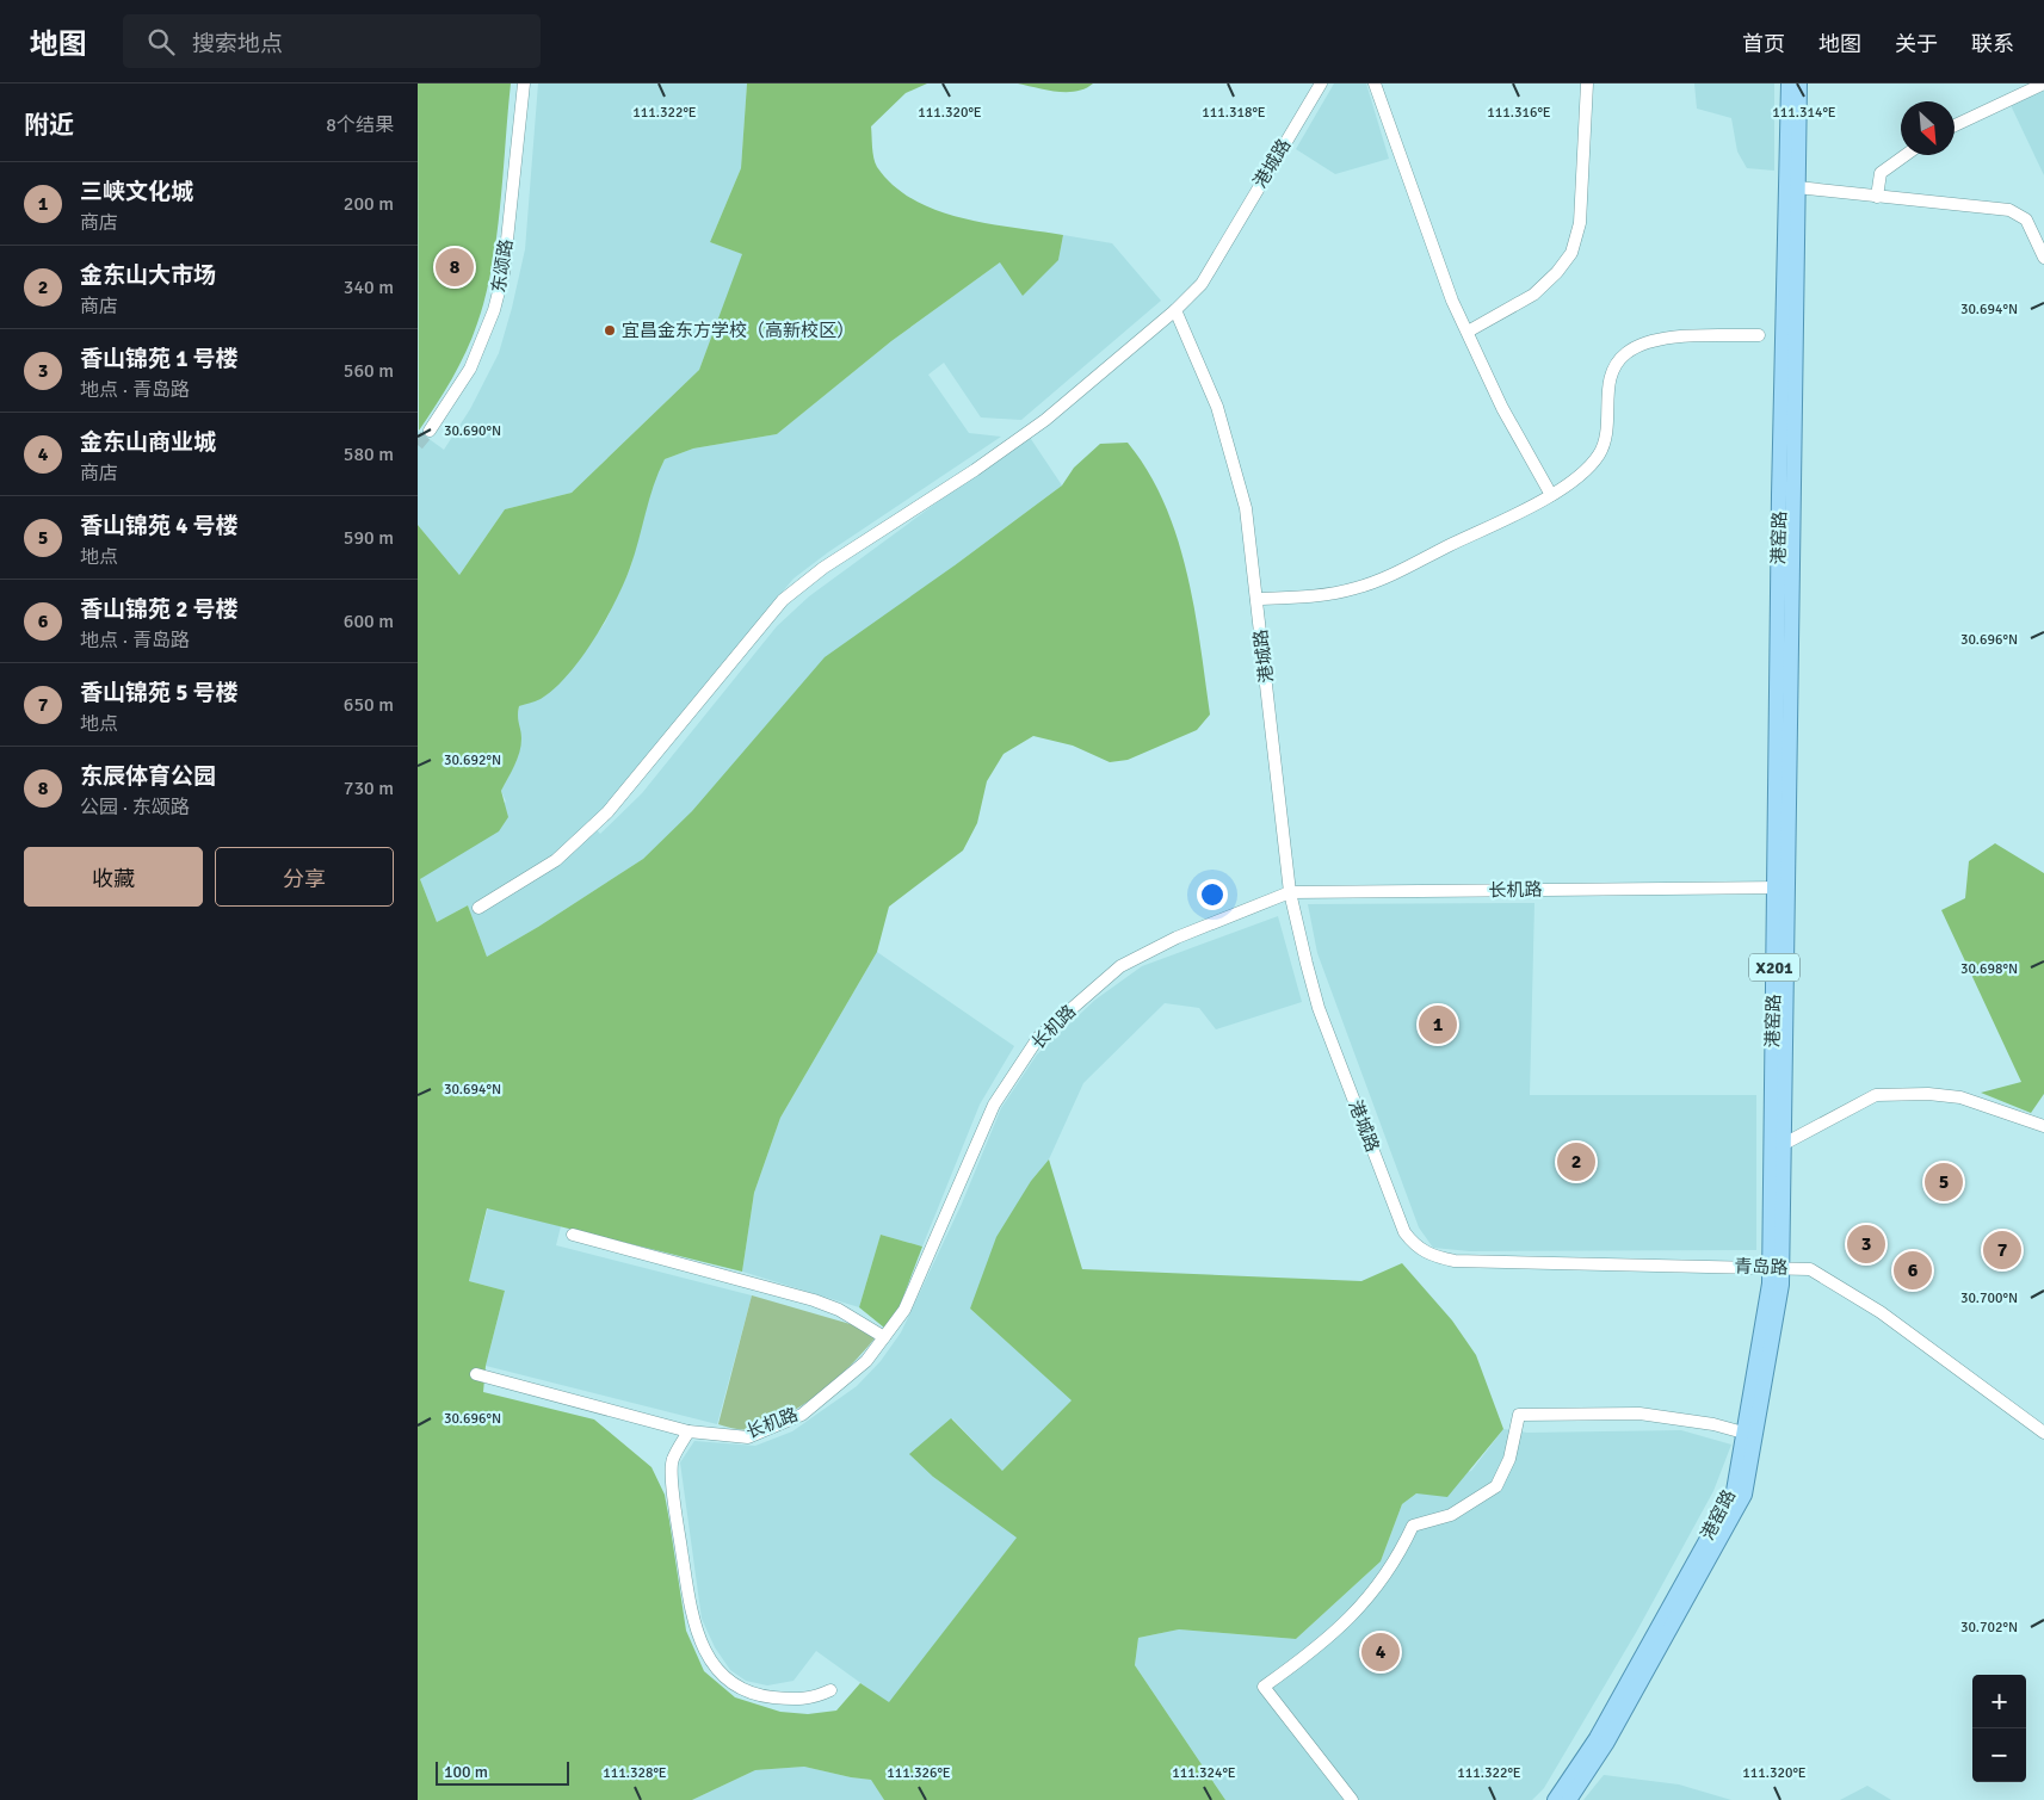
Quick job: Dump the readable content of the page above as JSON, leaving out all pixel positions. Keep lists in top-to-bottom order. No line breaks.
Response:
{"streets":{"main road":["港窑路","X201"],"street":["港城路","东颂路","长机路","青岛路"]},"crossings":[["港城路","长机路"],["港城路","青岛路"],["港窑路","长机路"],["港窑路","青岛路"]],"places":["宜昌金东方学校（高新校区）"],"scale_bar":"100 m","north":"bottom right","page":{"header":"地图","search":"搜索地点","nav":["首页","地图","关于","联系"],"heading":["附近","8个结果"],"list":[{"mark":"1","name":"三峡文化城","note":"商店","value":"200 m"},{"mark":"2","name":"金东山大市场","note":"商店","value":"340 m"},{"mark":"3","name":"香山锦苑 1 号楼","note":"地点 · 青岛路","value":"560 m"},{"mark":"4","name":"金东山商业城","note":"商店","value":"580 m"},{"mark":"5","name":"香山锦苑 4 号楼","note":"地点","value":"590 m"},{"mark":"6","name":"香山锦苑 2 号楼","note":"地点 · 青岛路","value":"600 m"},{"mark":"7","name":"香山锦苑 5 号楼","note":"地点","value":"650 m"},{"mark":"8","name":"东辰体育公园","note":"公园 · 东颂路","value":"730 m"}],"pins":["8","1","2","5","3","7","6","4"],"buttons":["收藏","分享"],"map_buttons":["+","−"],"scale":"100 m"},"coordinates":["111.322°E","111.320°E","111.314°E","111.318°E","111.316°E","30.694°N","30.690°N","30.696°N","30.692°N","30.698°N","30.700°N","30.702°N","111.328°E","111.326°E","111.324°E"]}
